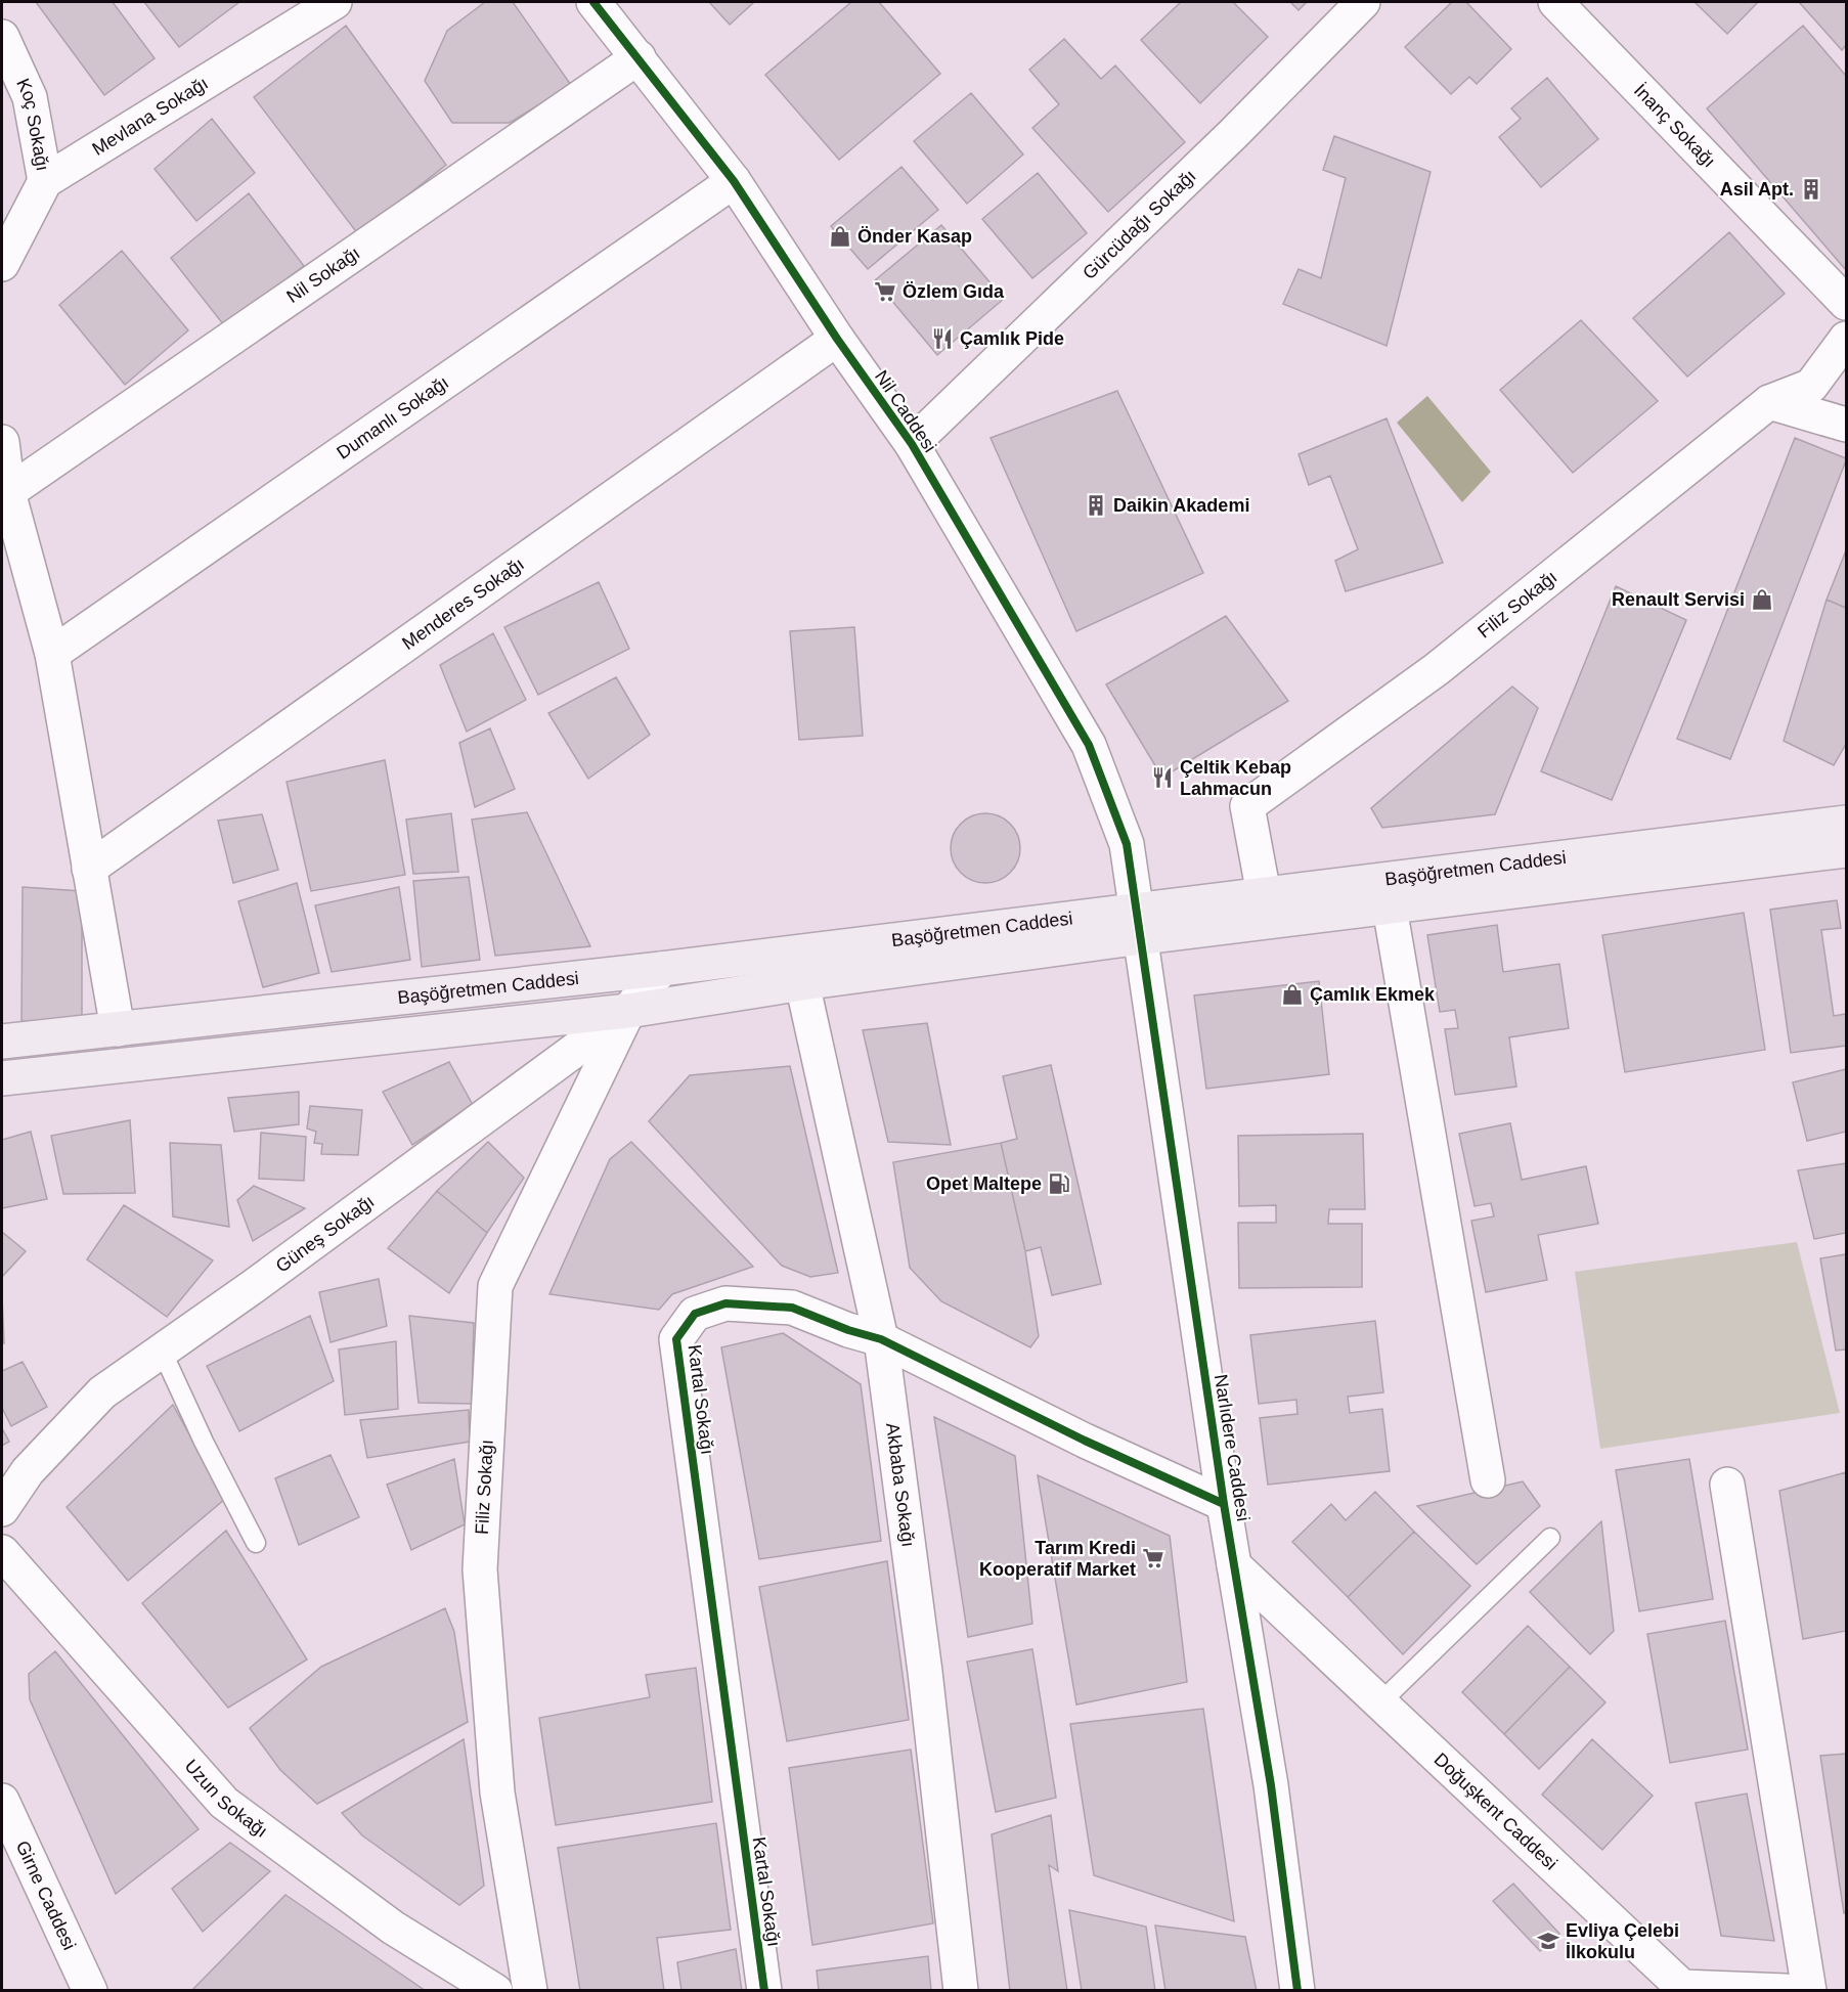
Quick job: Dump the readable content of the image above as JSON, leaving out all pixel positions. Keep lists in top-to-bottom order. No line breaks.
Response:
{"streets":{"main road":["Başöğretmen Caddesi"],"street":["Mevlana Sokağı","Koç Sokağı","İnanç Sokağı","Gürcüdağı Sokağı","Nil Sokağı","Nil Caddesi","Dumanlı Sokağı","Menderes Sokağı","Filiz Sokağı","Güneş Sokağı","Kartal Sokağı","Narlıdere Caddesi","Akbaba Sokağı","Uzun Sokağı","Doğuşkent Caddesi","Girne Caddesi"]},"crossings":[["Mevlana Sokağı","Koç Sokağı"],["Gürcüdağı Sokağı","Nil Caddesi"],["Nil Sokağı","Nil Caddesi"],["Nil Caddesi","Dumanlı Sokağı"],["Nil Caddesi","Menderes Sokağı"],["Nil Caddesi","Başöğretmen Caddesi"],["Nil Caddesi","Narlıdere Caddesi"],["Filiz Sokağı","Başöğretmen Caddesi"],["Filiz Sokağı","Güneş Sokağı"],["Başöğretmen Caddesi","Güneş Sokağı"],["Başöğretmen Caddesi","Narlıdere Caddesi"],["Başöğretmen Caddesi","Akbaba Sokağı"],["Kartal Sokağı","Narlıdere Caddesi"],["Kartal Sokağı","Akbaba Sokağı"],["Narlıdere Caddesi","Doğuşkent Caddesi"]],"places":{"building":["Asil Apt.","Daikin Akademi"],"shop":["Önder Kasap","Renault Servisi","Çamlık Ekmek"],"supermarket":["Özlem Gıda","Tarım Kredi Kooperatif Market"],"restaurant":["Çamlık Pide","Çeltik Kebap Lahmacun"],"fuel station":["Opet Maltepe"],"school or university":["Evliya Çelebi İlkokulu"]}}
